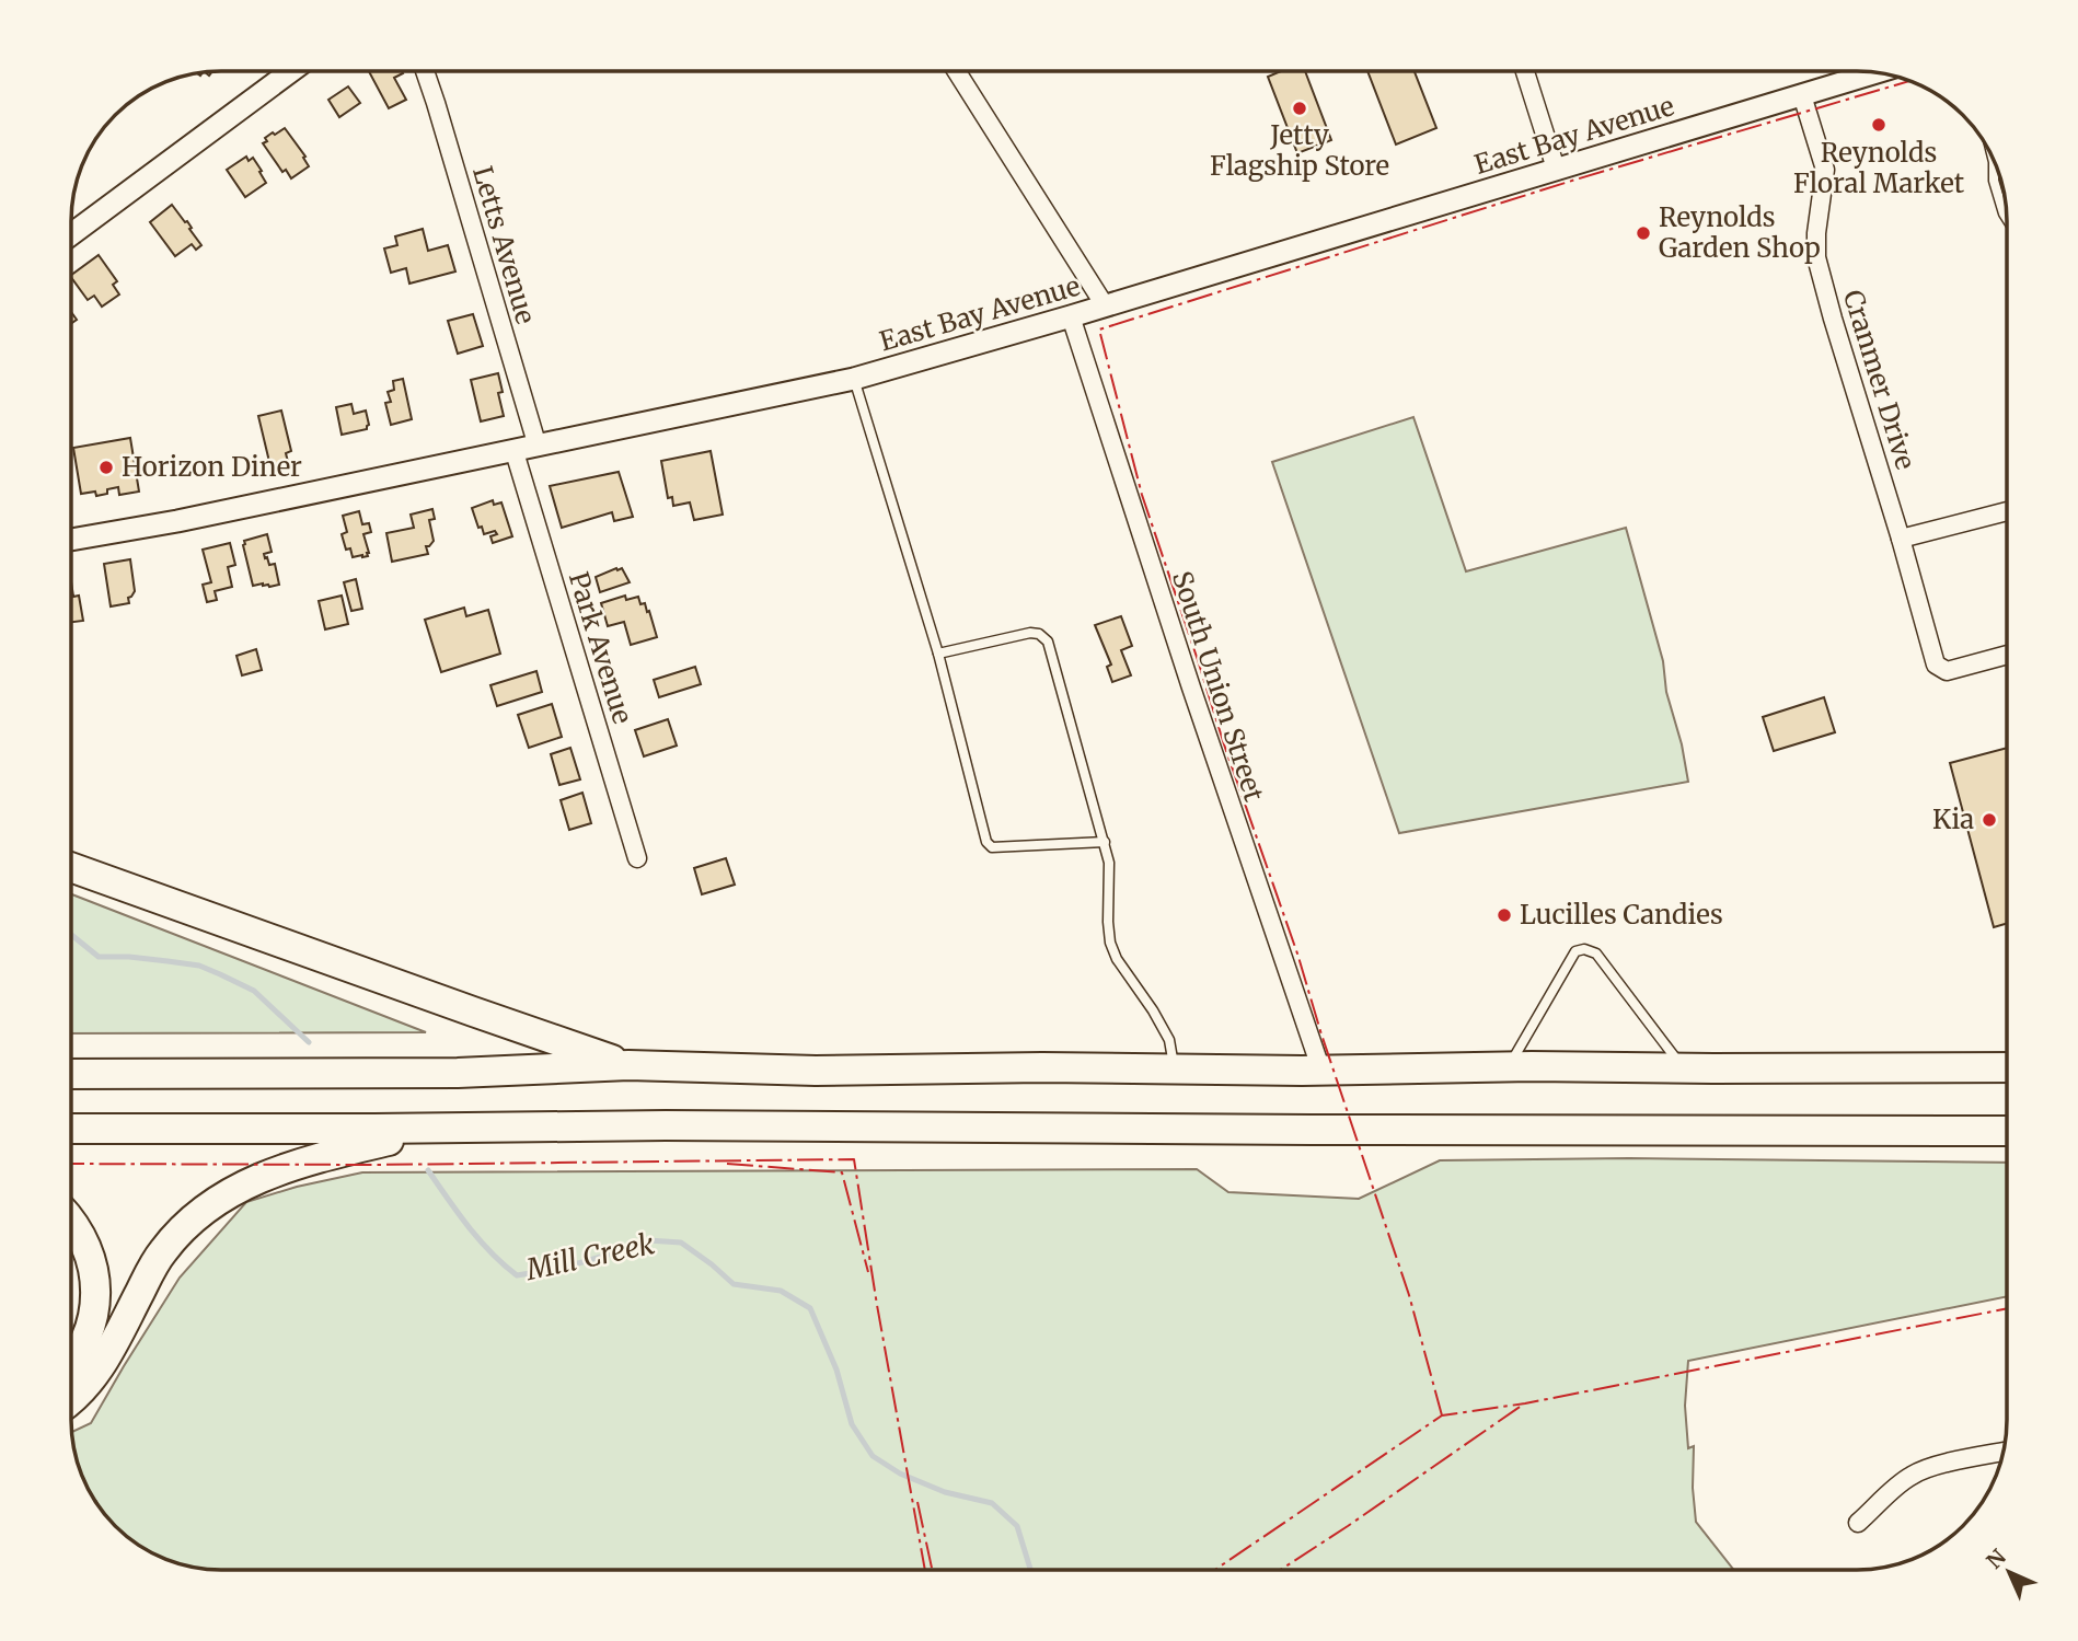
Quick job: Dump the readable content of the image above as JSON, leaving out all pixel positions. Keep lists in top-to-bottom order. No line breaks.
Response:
{"streets":{"street":["East Bay Avenue","Letts Avenue","Cranmer Drive","Park Avenue","South Union Street"]},"crossings":[["East Bay Avenue","Letts Avenue"],["East Bay Avenue","Cranmer Drive"],["East Bay Avenue","Park Avenue"],["East Bay Avenue","South Union Street"]],"water":["Mill Creek"],"places":["Jetty Flagship Store","Reynolds Floral Market","Reynolds Garden Shop","Horizon Diner","Kia","Lucilles Candies"],"north":"top left"}
